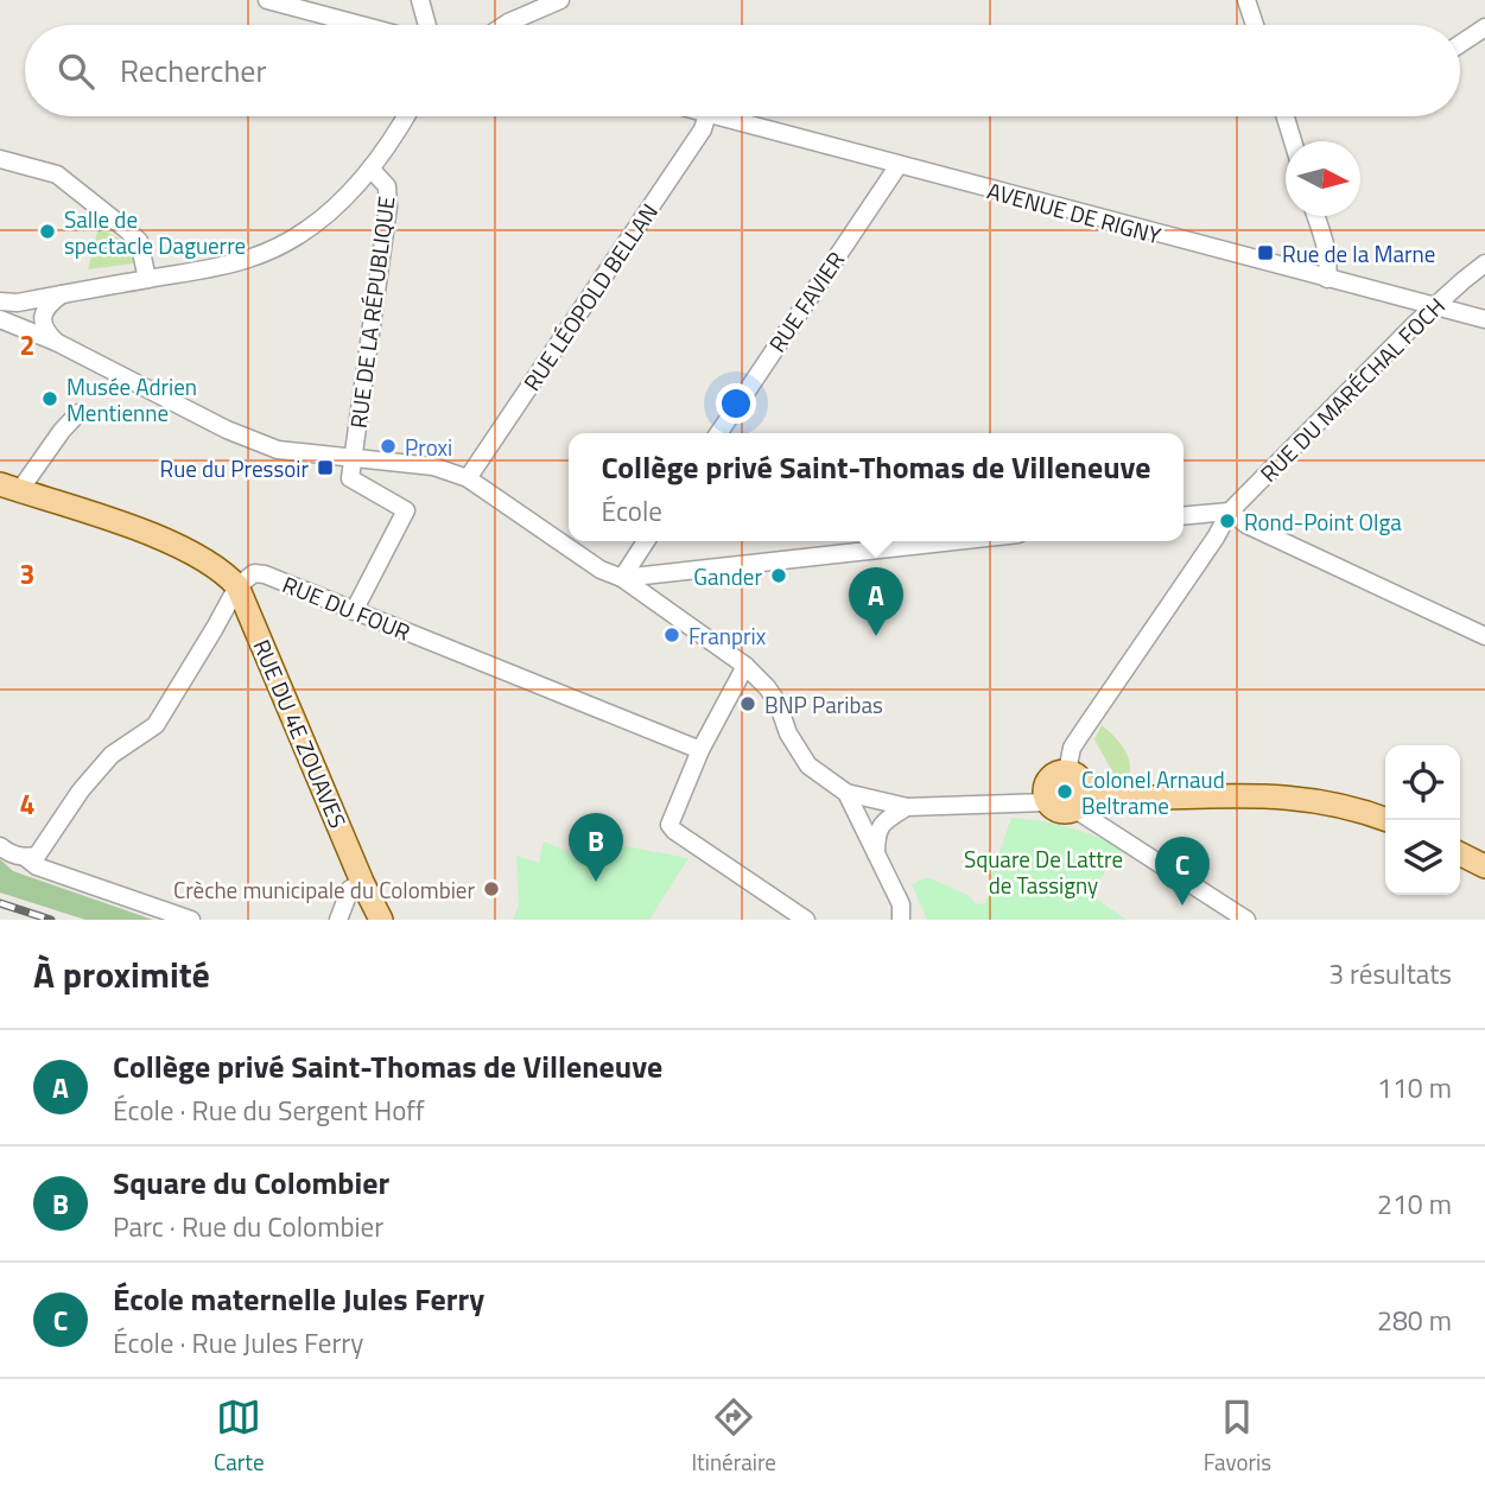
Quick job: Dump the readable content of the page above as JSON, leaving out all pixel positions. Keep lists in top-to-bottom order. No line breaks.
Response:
{"streets":{"main road":["RUE DU 4E ZOUAVES"],"street":["AVENUE DE RIGNY","RUE LÉOPOLD BELLAN","RUE FAVIER","RUE DE LA RÉPUBLIQUE","RUE DU MARÉCHAL FOCH","RUE DU FOUR"]},"crossings":[["AVENUE DE RIGNY","RUE FAVIER"],["AVENUE DE RIGNY","RUE DU MARÉCHAL FOCH"],["RUE DU FOUR","RUE DU 4E ZOUAVES"]],"parks":["Square De Lattre de Tassigny"],"places":{"other":["Salle de spectacle Daguerre","Musée Adrien Mentienne","Proxi","Rond-Point Olga","Gander","Franprix","BNP Paribas","Colonel Arnaud Beltrame","Crèche municipale du Colombier"],"transit":["Rue de la Marne","Rue du Pressoir"]},"north":"right","page":{"search":"Rechercher","popup":["Collège privé Saint-Thomas de Villeneuve","École"],"pins":["A","B","C"],"heading":["À proximité","3 résultats"],"list":[{"mark":"A","name":"Collège privé Saint-Thomas de Villeneuve","note":"École · Rue du Sergent Hoff","value":"110 m"},{"mark":"B","name":"Square du Colombier","note":"Parc · Rue du Colombier","value":"210 m"},{"mark":"C","name":"École maternelle Jules Ferry","note":"École · Rue Jules Ferry","value":"280 m"}],"nav":["Carte","Itinéraire","Favoris"]},"grid":{"rows":["2","3","4"]}}
